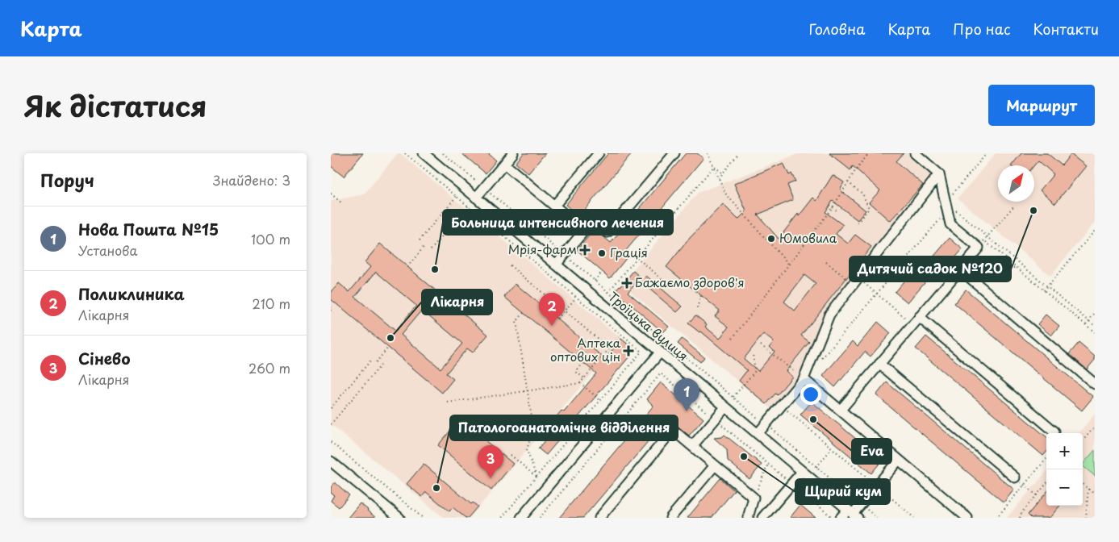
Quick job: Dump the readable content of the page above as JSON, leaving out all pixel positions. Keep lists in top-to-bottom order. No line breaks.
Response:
{"streets":{"street":["Троїцька вулиця"]},"places":{"other":["Дитячий садок №120","Юмовила","Грація","Больница интенсивного лечения","Лікарня","Eva","Щирий кум","Патологоанатомічне відділення"],"health":["Мрія-фарм","Бажаємо здоров'я","Аптека оптових цін"]},"north":"top right","page":{"header":"Карта","nav":["Головна","Карта","Про нас","Контакти"],"title":"Як дістатися","buttons":"Маршрут","heading":["Поруч","Знайдено: 3"],"list":[{"mark":"1","name":"Нова Пошта №15","note":"Установа","value":"100 m"},{"mark":"2","name":"Поликлиника","note":"Лікарня","value":"210 m"},{"mark":"3","name":"Сінево","note":"Лікарня","value":"260 m"}],"pins":["2","1","3"],"map_buttons":["+","−"]}}
